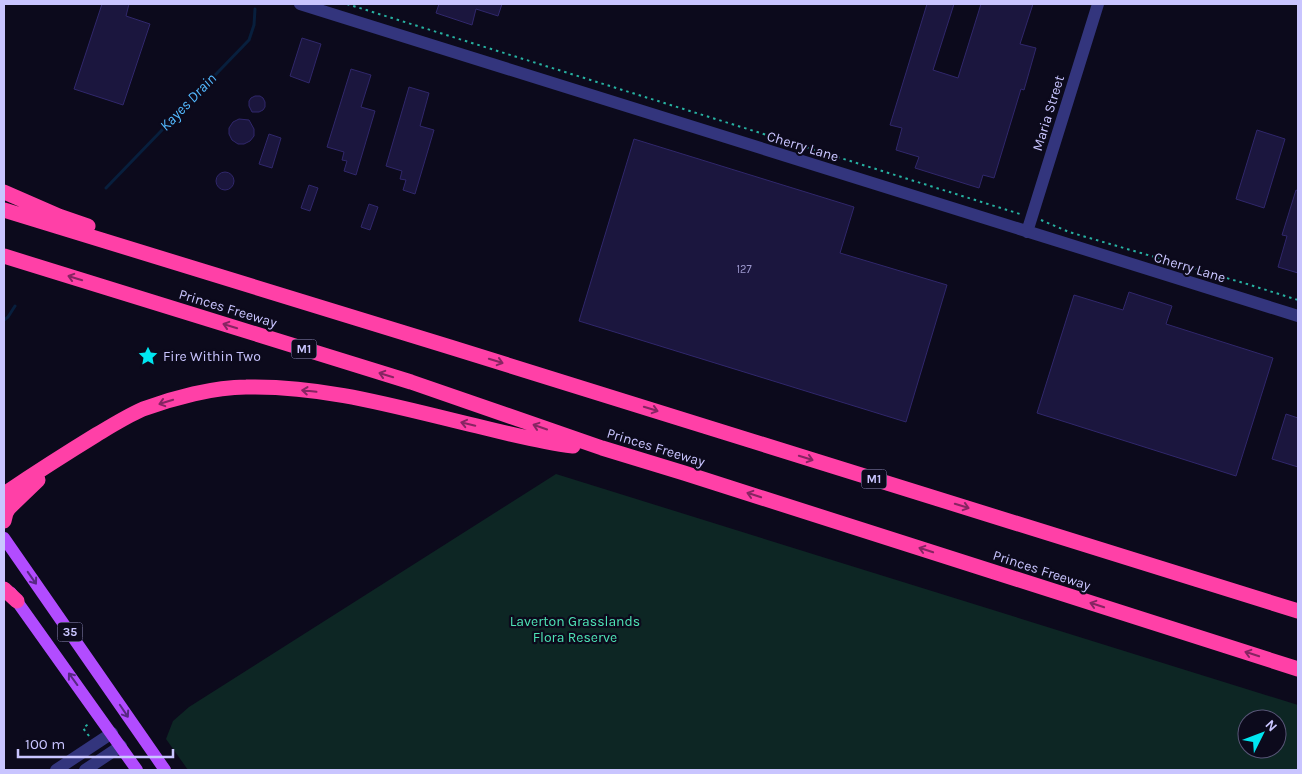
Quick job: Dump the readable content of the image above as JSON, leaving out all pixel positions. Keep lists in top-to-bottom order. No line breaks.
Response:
{"streets":{"highway":["Princes Freeway","M1"],"main road":["35"],"street":["Maria Street","Cherry Lane"]},"crossings":[["Maria Street","Cherry Lane"]],"water":["Kayes Drain"],"parks":["Laverton Grasslands Flora Reserve"],"places":{"place":["Fire Within Two"]},"house_numbers":["127"],"scale_bar":"100 m","north":"top right"}
